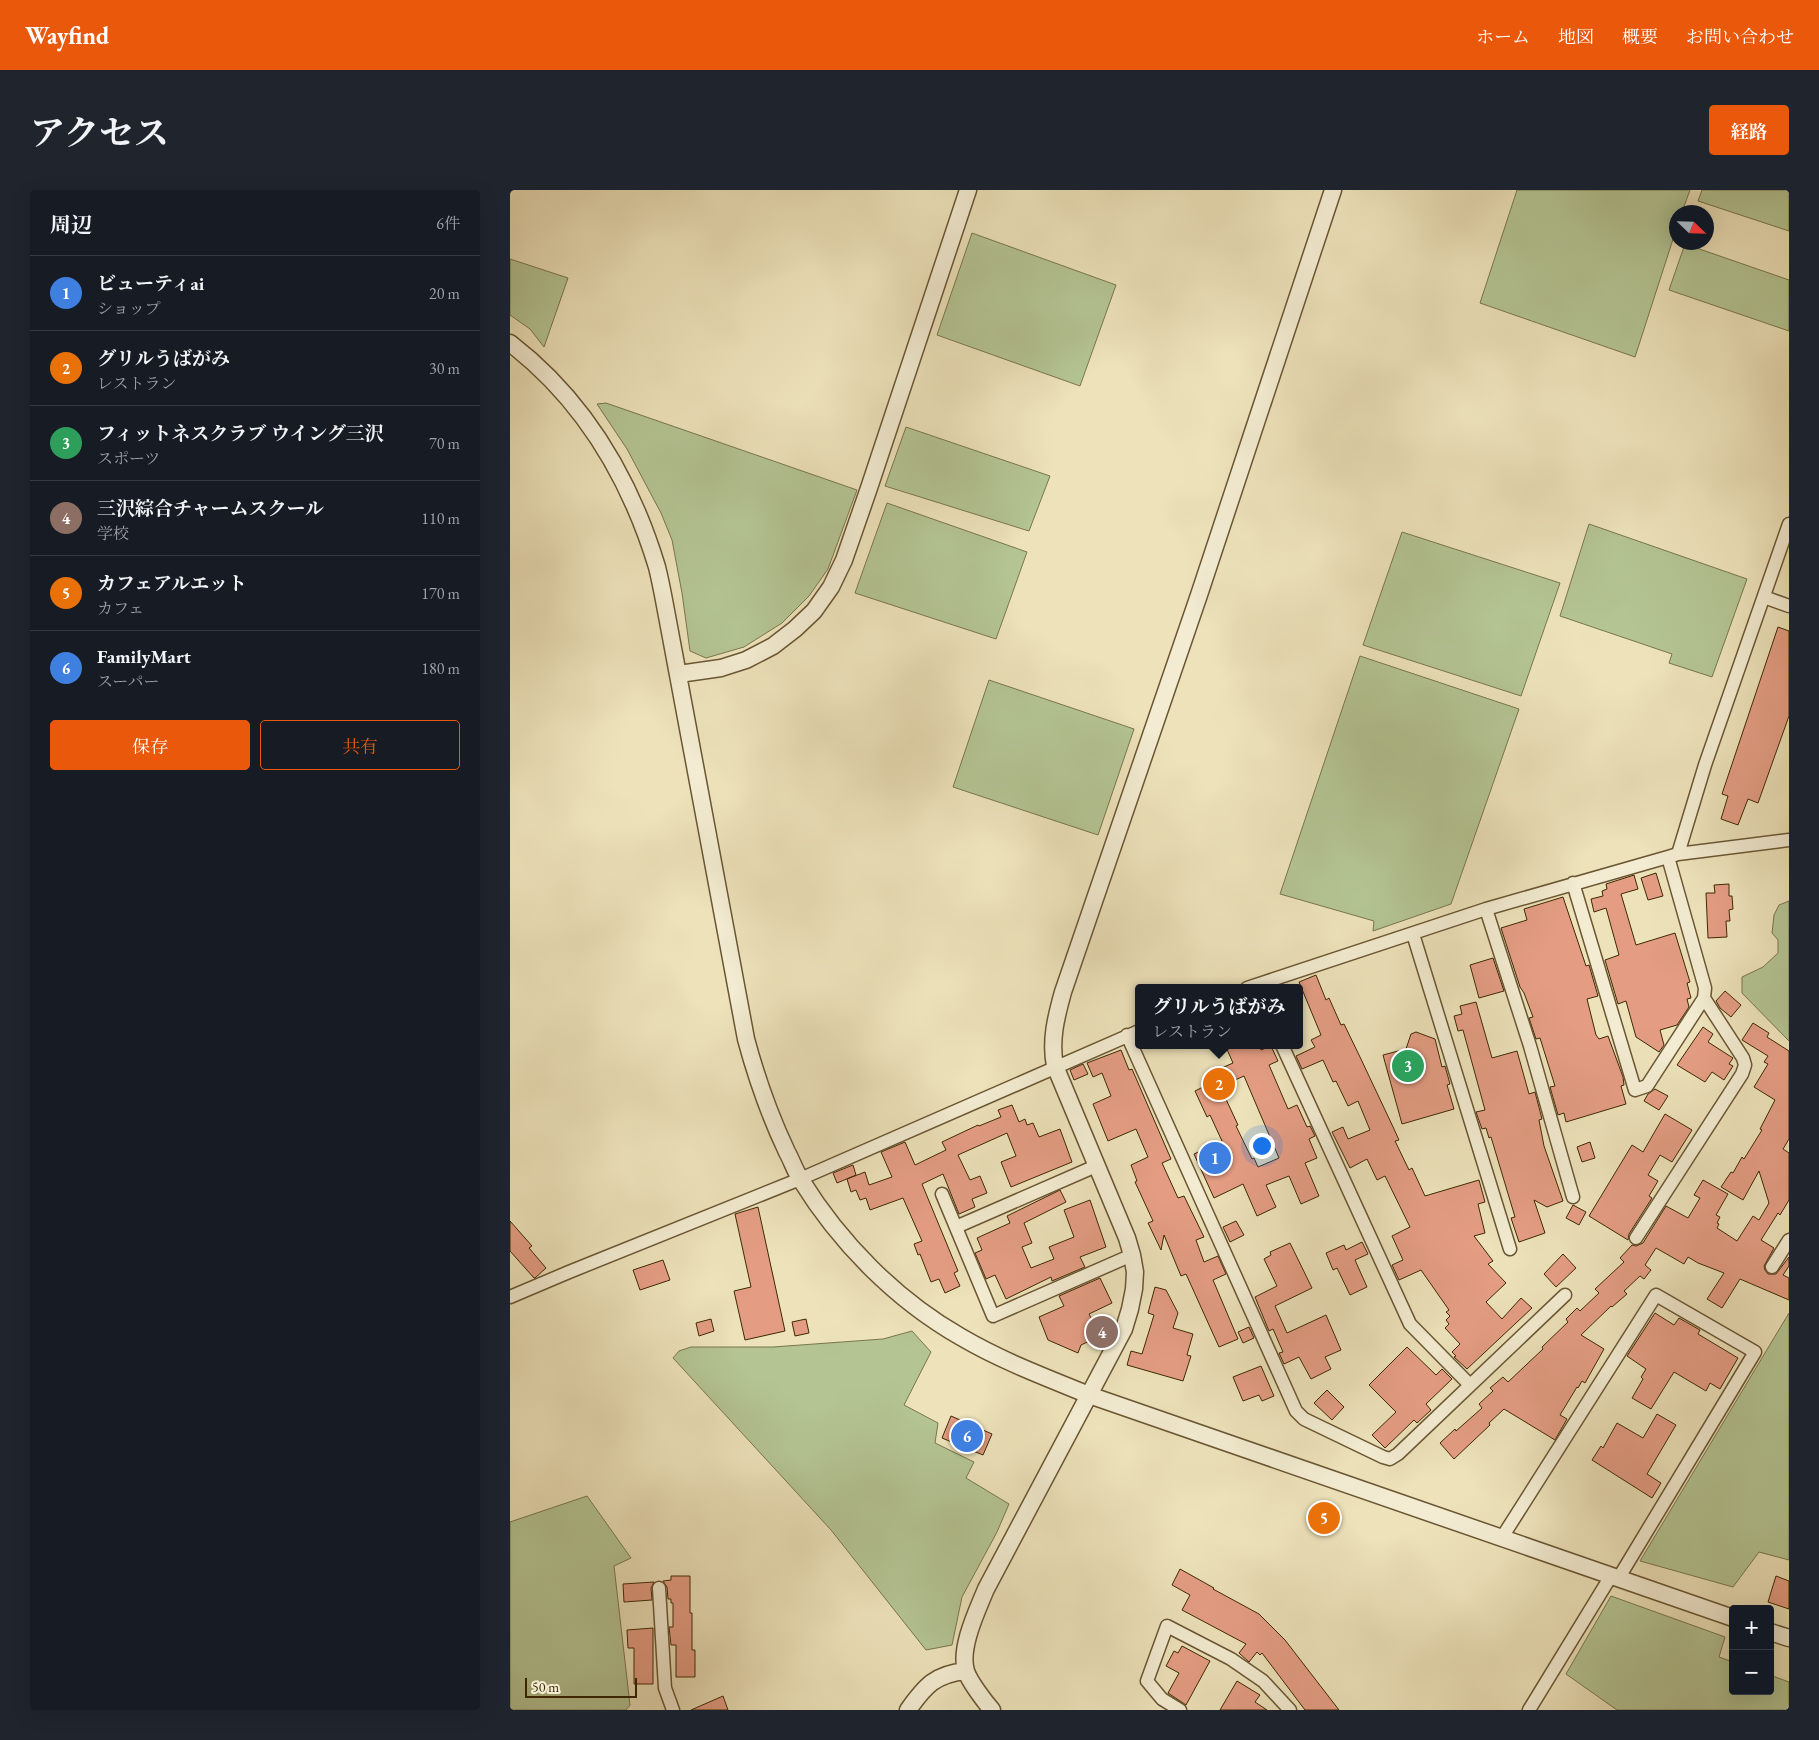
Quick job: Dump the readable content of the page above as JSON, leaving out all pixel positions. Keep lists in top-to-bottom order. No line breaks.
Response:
{"scale_bar":"50 m","north":"bottom right","page":{"header":"Wayfind","nav":["ホーム","地図","概要","お問い合わせ"],"title":"アクセス","buttons":["経路",["保存","共有"]],"heading":["周辺","6件"],"list":[{"mark":"1","name":"ビューティai","note":"ショップ","value":"20 m"},{"mark":"2","name":"グリルうばがみ","note":"レストラン","value":"30 m"},{"mark":"3","name":"フィットネスクラブ ウイング三沢","note":"スポーツ","value":"70 m"},{"mark":"4","name":"三沢綜合チャームスクール","note":"学校","value":"110 m"},{"mark":"5","name":"カフェアルエット","note":"カフェ","value":"170 m"},{"mark":"6","name":"FamilyMart","note":"スーパー","value":"180 m"}],"popup":["グリルうばがみ","レストラン"],"pins":["3","2","1","4","6","5"],"map_buttons":["+","−"],"scale":"50 m"}}
